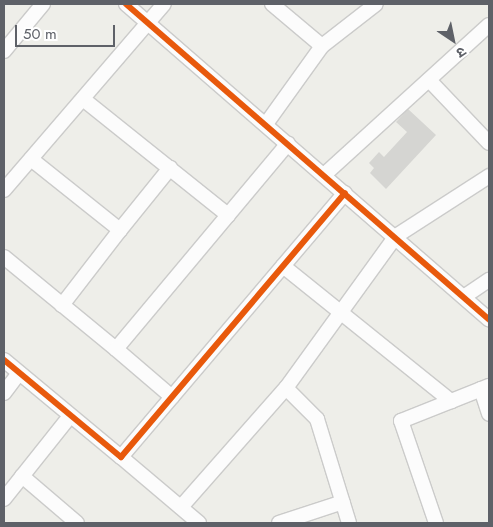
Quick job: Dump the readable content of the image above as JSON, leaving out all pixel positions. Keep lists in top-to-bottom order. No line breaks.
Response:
{"scale_bar":"50 m","north":"bottom right"}
